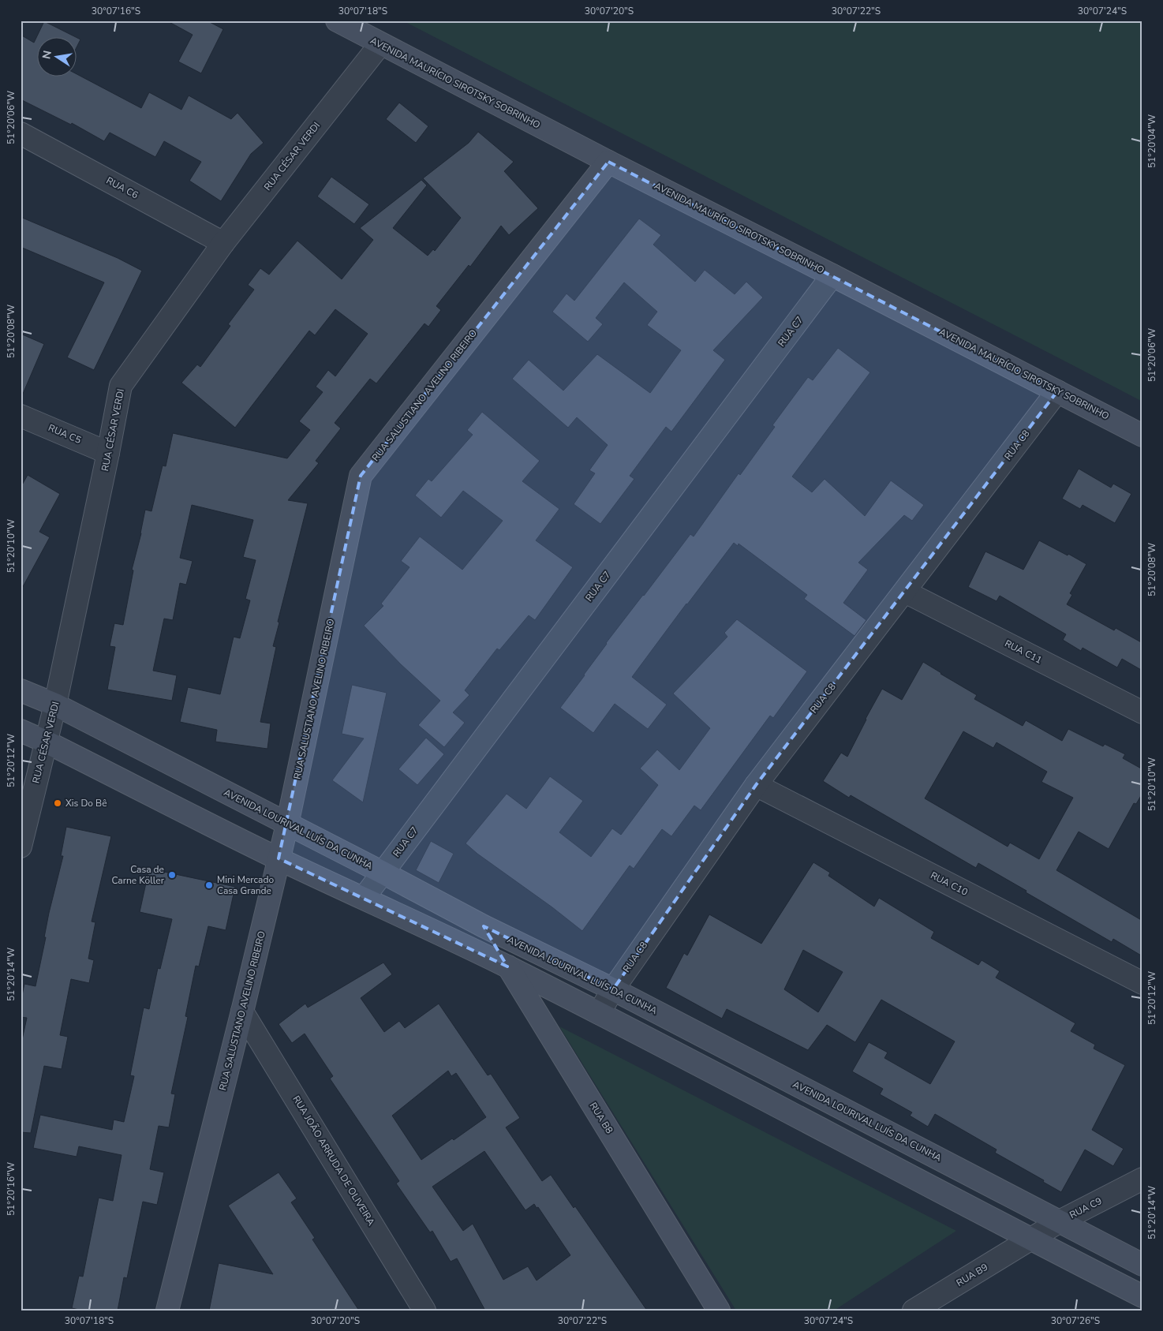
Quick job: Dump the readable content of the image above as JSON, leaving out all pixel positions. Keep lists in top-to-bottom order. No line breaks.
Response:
{"streets":{"street":["AVENIDA MAURÍCIO SIROTSKY SOBRINHO","RUA CÉSAR VERDI","RUA C6","RUA C7","RUA SALUSTIANO AVELINO RIBEIRO","RUA C5","RUA C8","RUA C11","AVENIDA LOURIVAL LUÍS DA CUNHA","RUA C10","RUA B8","RUA JOÃO ARRUDA DE OLIVEIRA","RUA C9","RUA B9"]},"crossings":[["AVENIDA MAURÍCIO SIROTSKY SOBRINHO","RUA CÉSAR VERDI"],["AVENIDA MAURÍCIO SIROTSKY SOBRINHO","RUA C7"],["AVENIDA MAURÍCIO SIROTSKY SOBRINHO","RUA SALUSTIANO AVELINO RIBEIRO"],["AVENIDA MAURÍCIO SIROTSKY SOBRINHO","RUA C8"],["RUA CÉSAR VERDI","RUA C6"],["RUA CÉSAR VERDI","RUA C5"],["RUA CÉSAR VERDI","AVENIDA LOURIVAL LUÍS DA CUNHA"],["RUA C7","AVENIDA LOURIVAL LUÍS DA CUNHA"],["RUA SALUSTIANO AVELINO RIBEIRO","AVENIDA LOURIVAL LUÍS DA CUNHA"],["RUA SALUSTIANO AVELINO RIBEIRO","RUA JOÃO ARRUDA DE OLIVEIRA"],["RUA C8","RUA C11"],["RUA C8","AVENIDA LOURIVAL LUÍS DA CUNHA"],["RUA C8","RUA C10"],["AVENIDA LOURIVAL LUÍS DA CUNHA","RUA B8"],["AVENIDA LOURIVAL LUÍS DA CUNHA","RUA C9"],["RUA C9","RUA B9"]],"places":["Xis Do Bê","Casa de Carne Köller","Mini Mercado Casa Grande"],"north":"left","coordinates":["30°07'16\"S","30°07'18\"S","30°07'20\"S","30°07'22\"S","30°07'24\"S","51°20'06\"W","51°20'04\"W","51°20'08\"W","51°20'10\"W","51°20'12\"W","51°20'14\"W","51°20'16\"W","30°07'26\"S"]}
